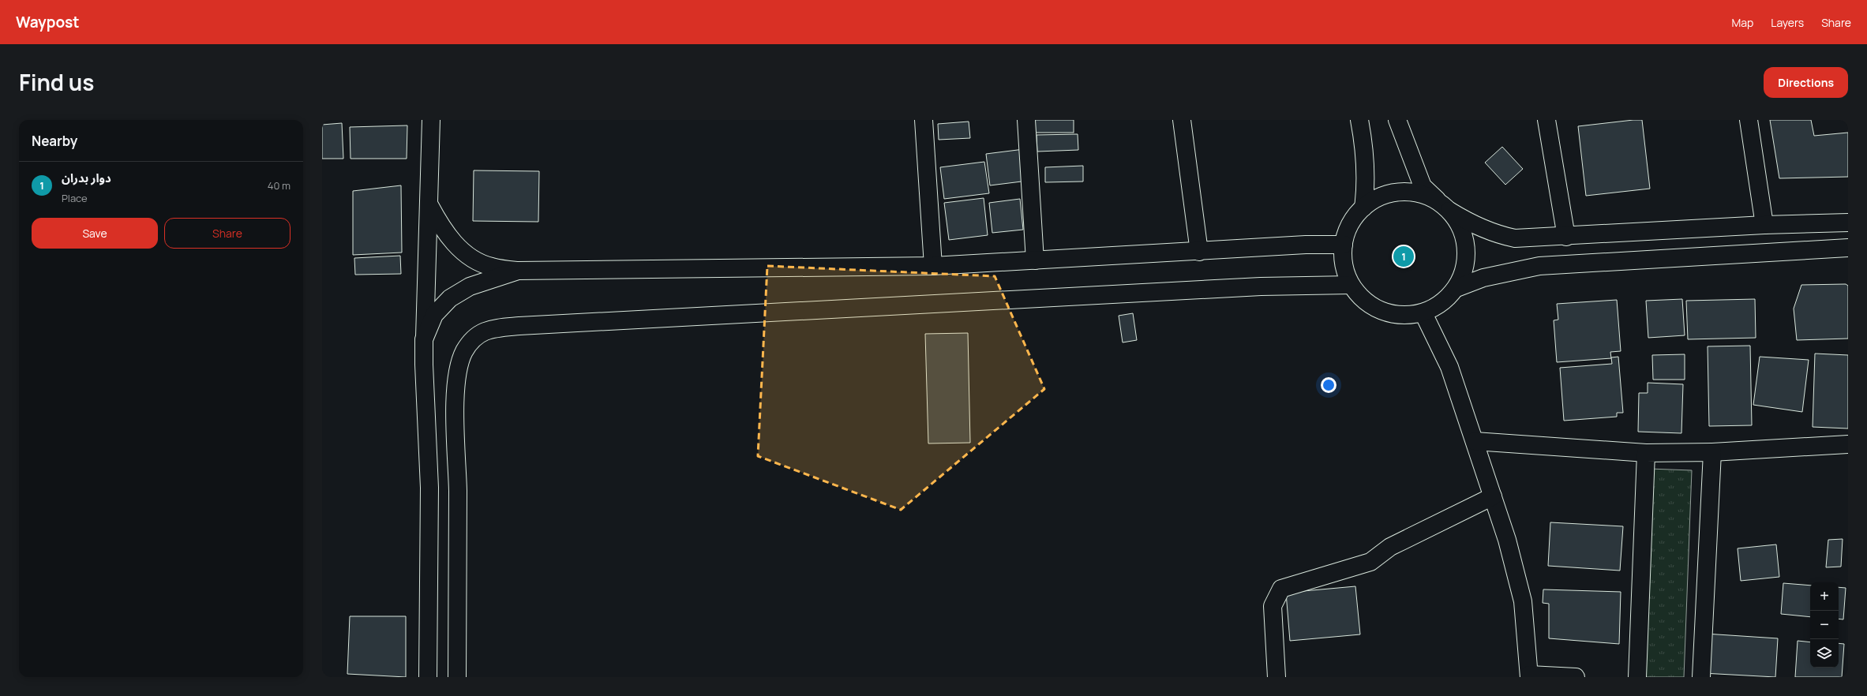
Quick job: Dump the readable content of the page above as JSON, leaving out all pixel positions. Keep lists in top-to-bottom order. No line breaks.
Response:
{"page":{"header":"Waypost","nav":["Map","Layers","Share"],"title":"Find us","buttons":["Directions",["Save","Share"]],"heading":"Nearby","list":[{"mark":"1","name":"دوار بدران","note":"Place","value":"40 m"}],"pins":"1","map_buttons":["+","−"]}}
